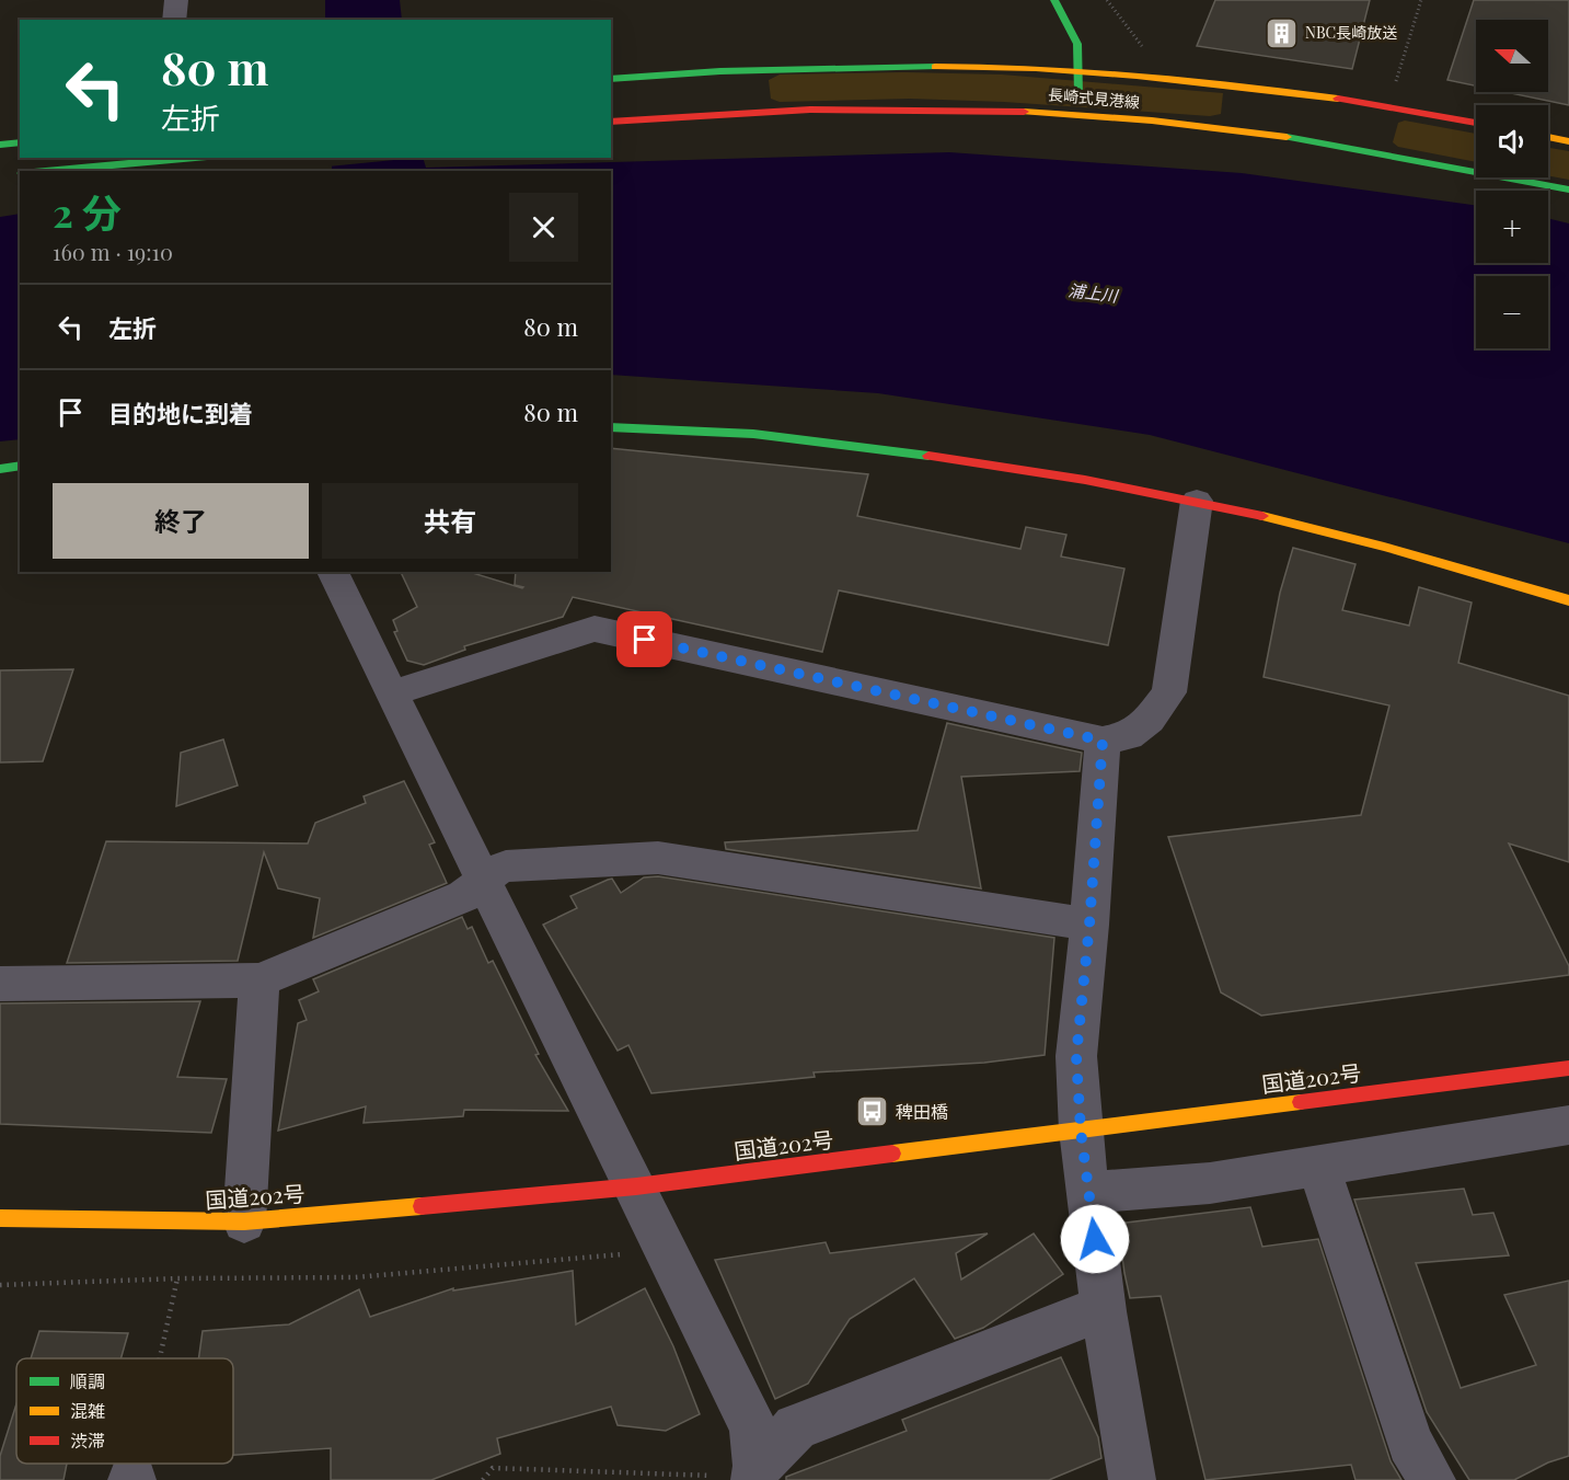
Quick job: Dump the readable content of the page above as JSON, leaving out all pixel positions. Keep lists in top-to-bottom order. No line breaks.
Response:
{"streets":{"main road":["長崎式見港線","国道202号"]},"water":["浦上川"],"places":{"building":["NBC長崎放送"],"bus stop":["稗田橋"]},"legend":["順調","混雑","渋滞"],"north":"left","page":{"map_buttons":["+","−"],"turn":["80 m","左折"],"heading":["2 分","160 m · 19:10"],"list":[{"name":"左折","value":"80 m"},{"name":"目的地に到着","value":"80 m"}],"buttons":["終了","共有"]}}
